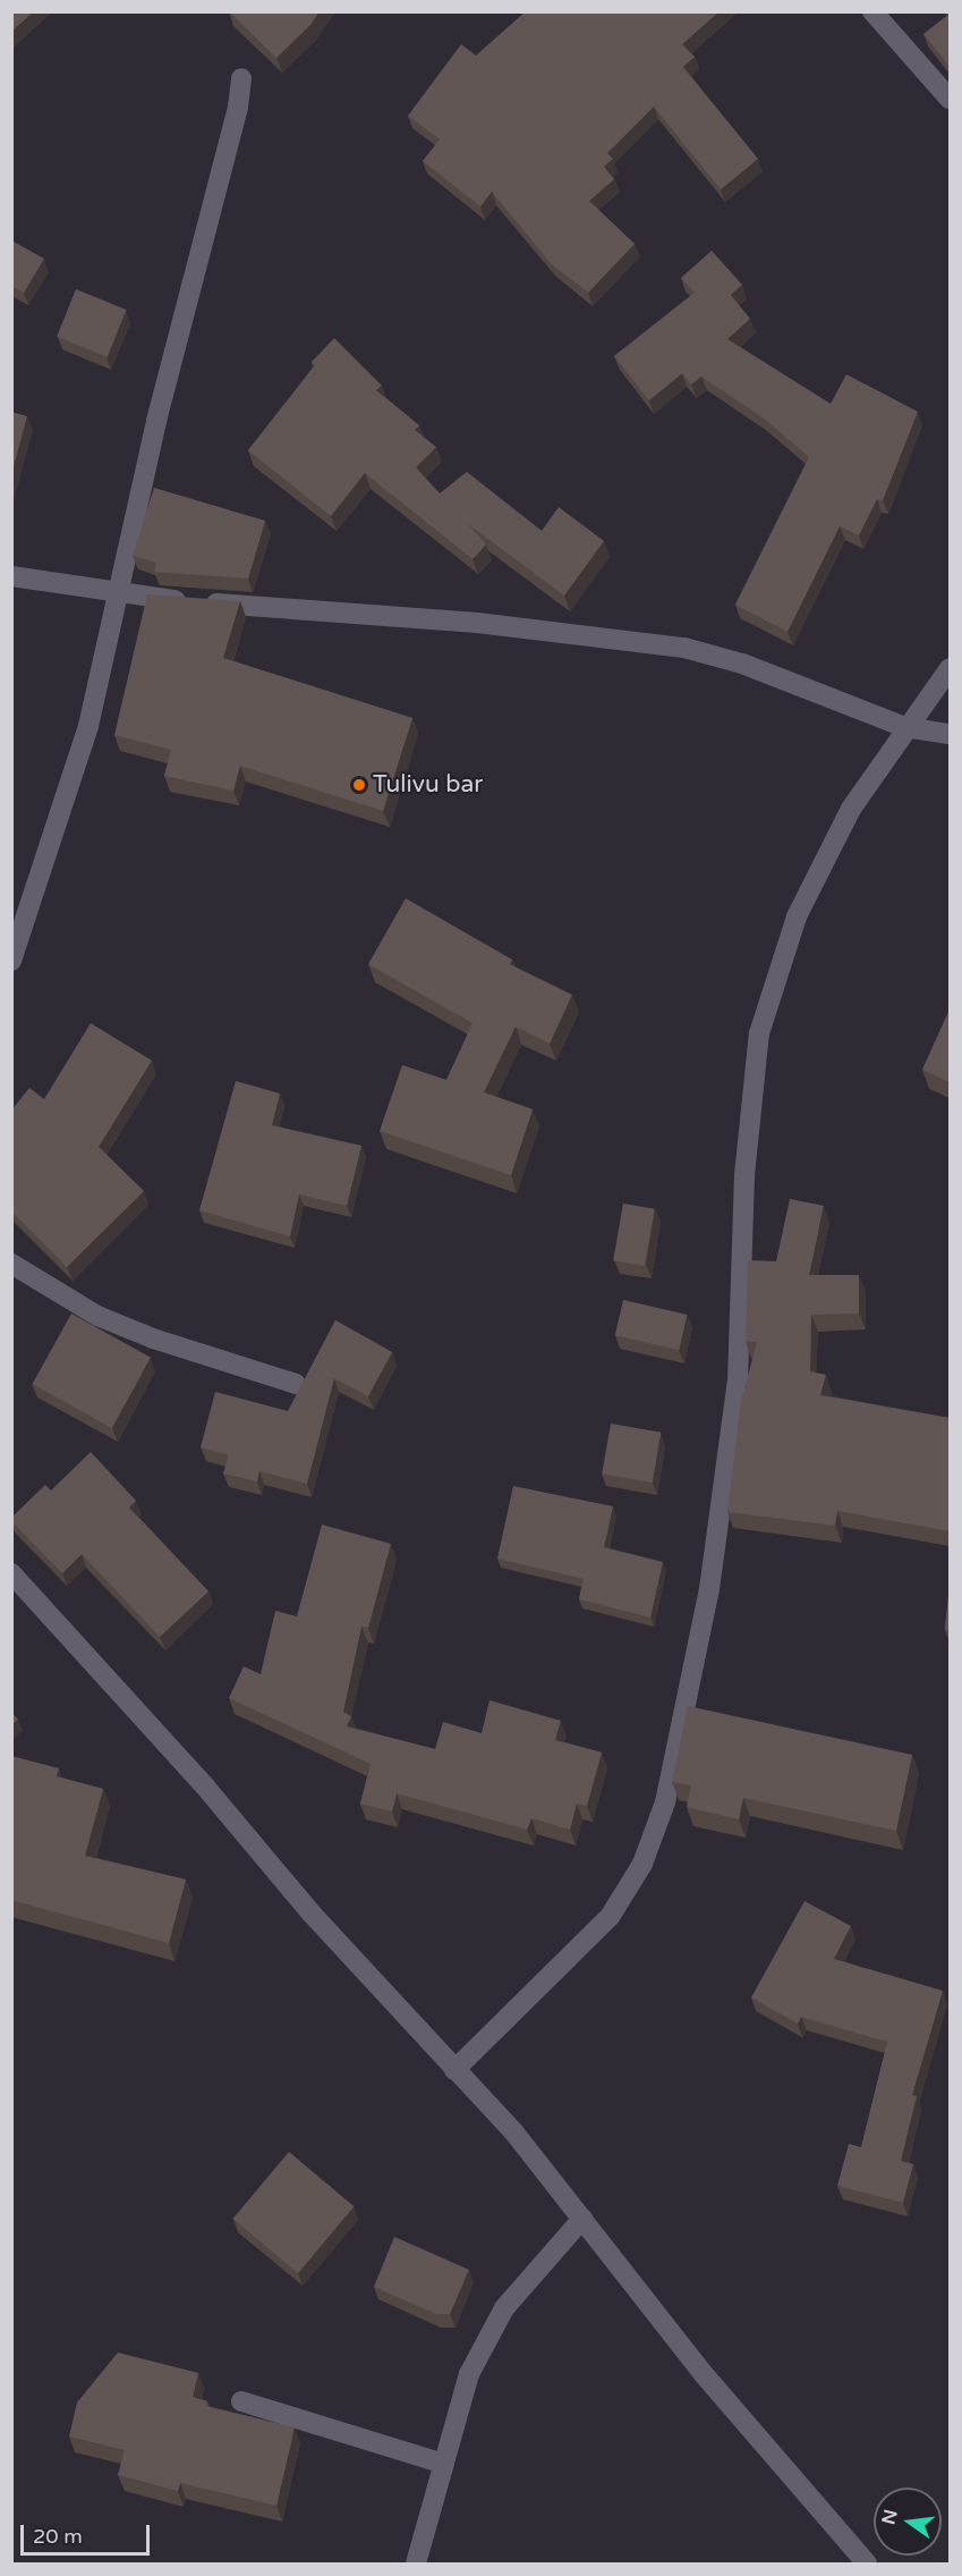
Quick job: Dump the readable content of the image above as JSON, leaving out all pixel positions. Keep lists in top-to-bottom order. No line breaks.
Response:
{"places":["Tulivu bar"],"scale_bar":"20 m","north":"left"}
